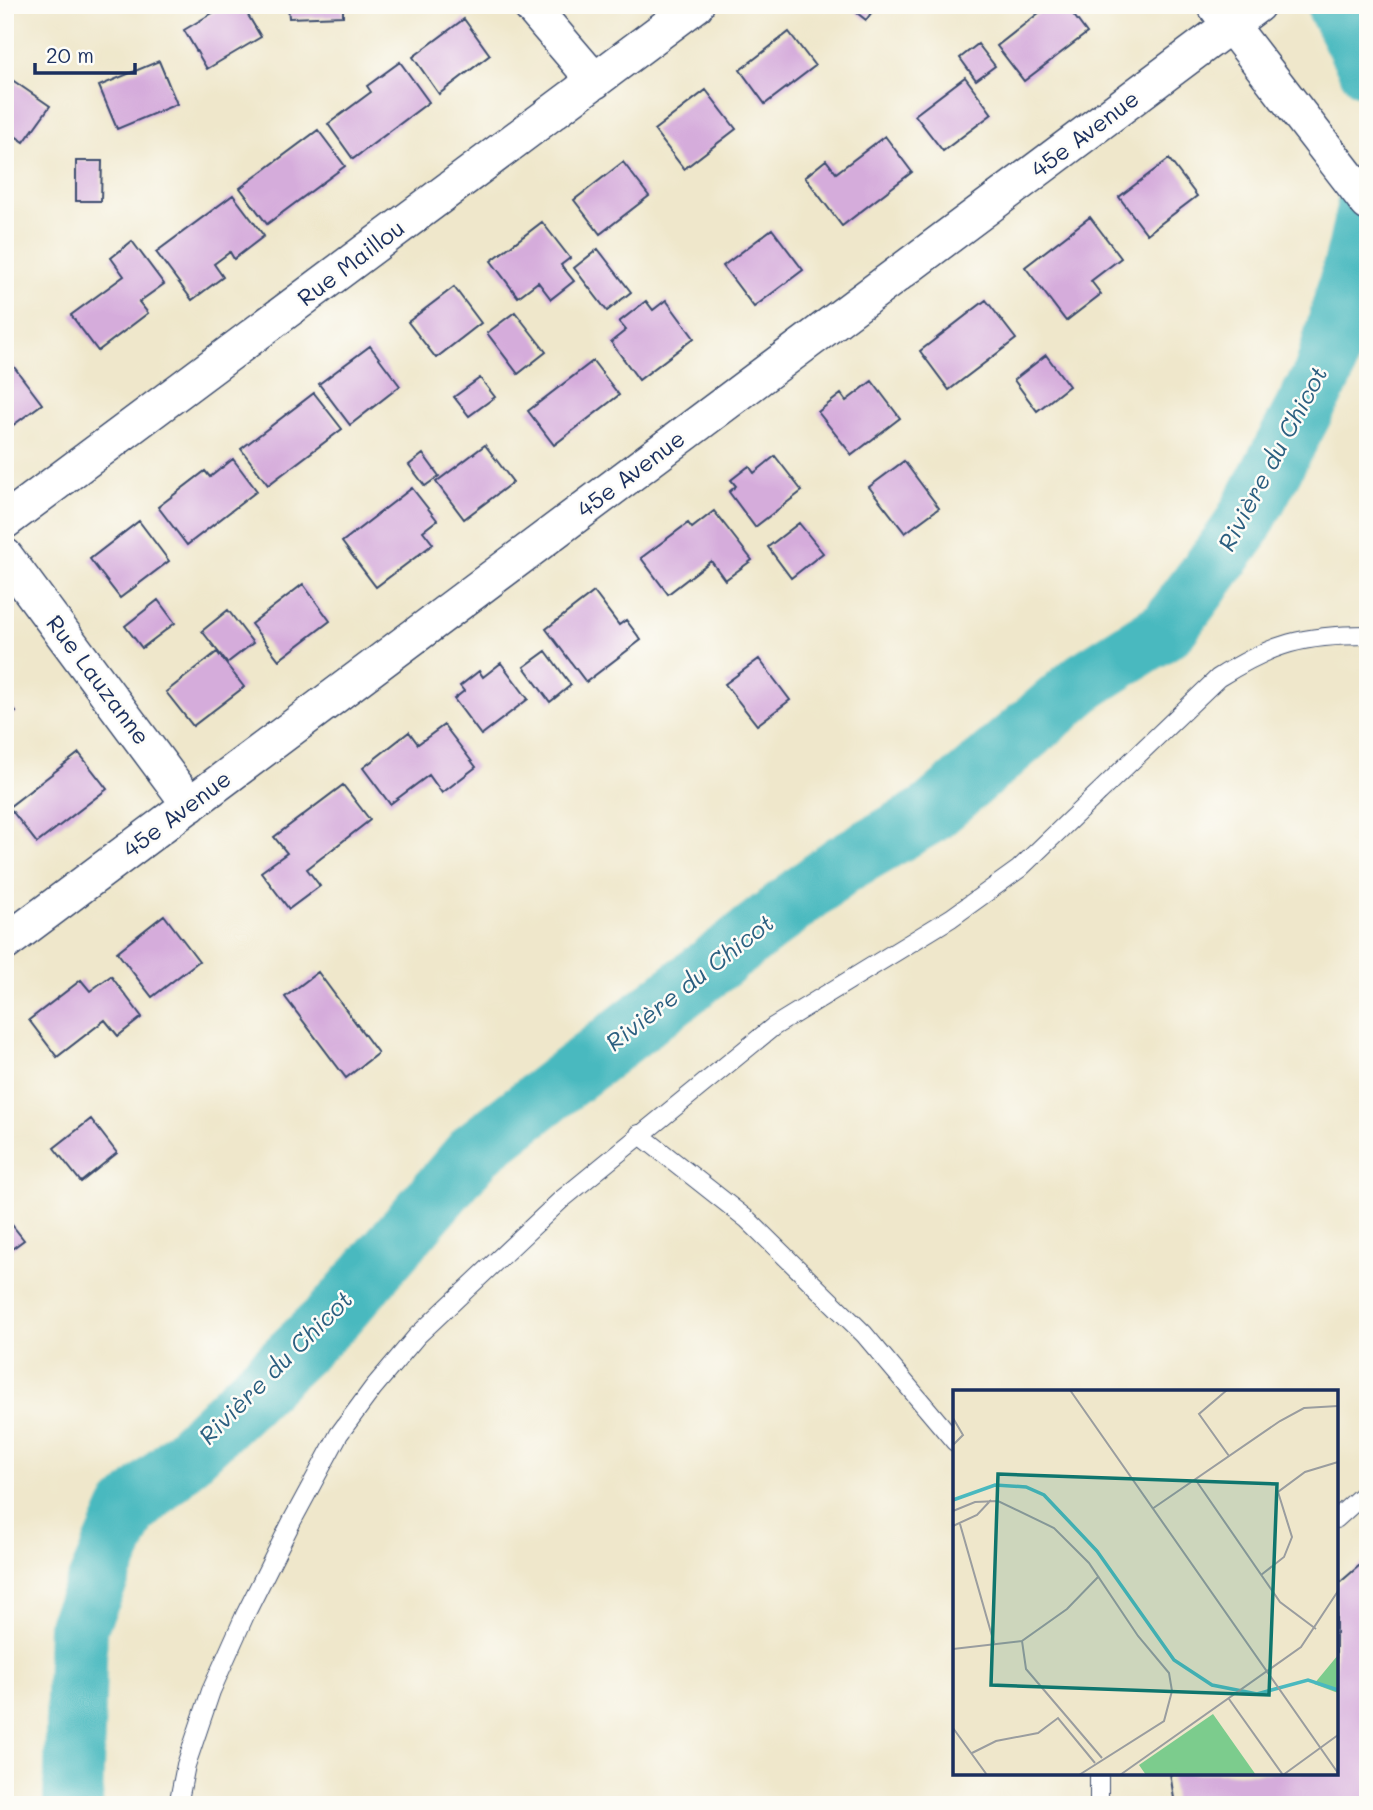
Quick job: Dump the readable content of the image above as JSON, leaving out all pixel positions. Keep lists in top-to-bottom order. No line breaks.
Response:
{"streets":{"street":["45e Avenue","Rue Maillou","Rue Lauzanne"]},"crossings":[["45e Avenue","Rue Lauzanne"]],"water":["Rivière du Chicot"],"scale_bar":"20 m"}
